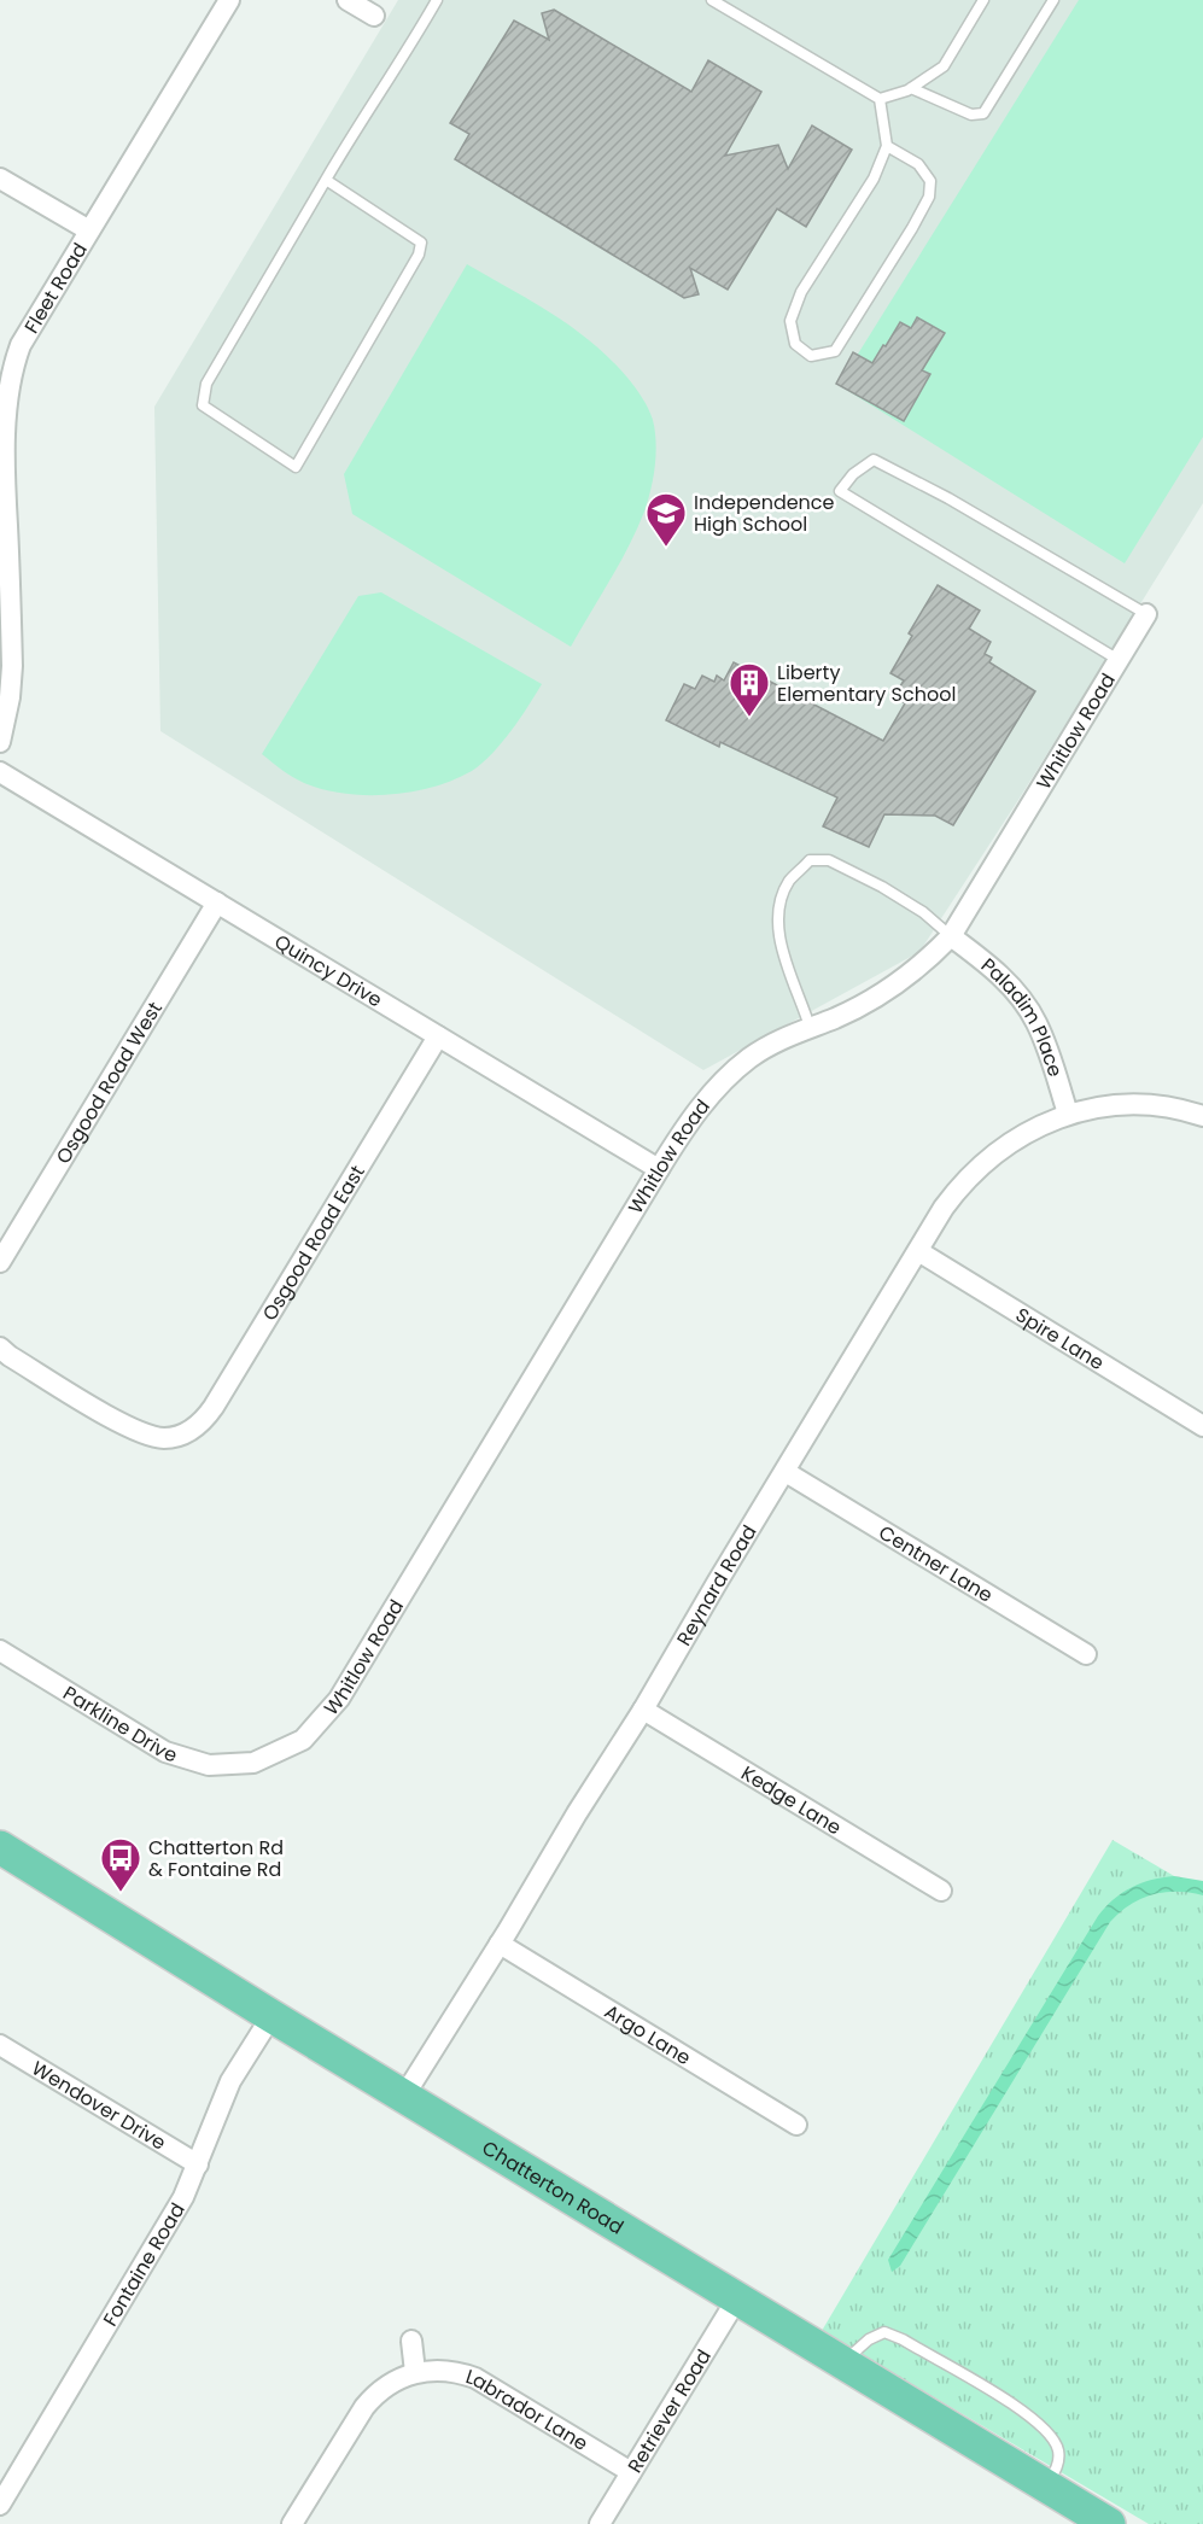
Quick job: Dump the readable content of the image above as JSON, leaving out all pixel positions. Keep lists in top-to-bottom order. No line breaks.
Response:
{"streets":{"main road":["Chatterton Road"],"street":["Fleet Road","Whitlow Road","Quincy Drive","Paladim Place","Osgood Road West","Osgood Road East","Spire Lane","Centner Lane","Reynard Road","Parkline Drive","Kedge Lane","Argo Lane","Wendover Drive","Fontaine Road","Labrador Lane","Retriever Road"]},"crossings":[["Whitlow Road","Quincy Drive"],["Whitlow Road","Paladim Place"],["Whitlow Road","Parkline Drive"],["Quincy Drive","Osgood Road West"],["Quincy Drive","Osgood Road East"],["Paladim Place","Reynard Road"],["Spire Lane","Reynard Road"],["Centner Lane","Reynard Road"],["Reynard Road","Kedge Lane"],["Reynard Road","Argo Lane"],["Reynard Road","Chatterton Road"],["Wendover Drive","Fontaine Road"],["Chatterton Road","Fontaine Road"],["Chatterton Road","Retriever Road"],["Labrador Lane","Retriever Road"]],"places":{"school or university":["Independence High School"],"building":["Liberty Elementary School"],"bus stop":["Chatterton Rd & Fontaine Rd"]}}
